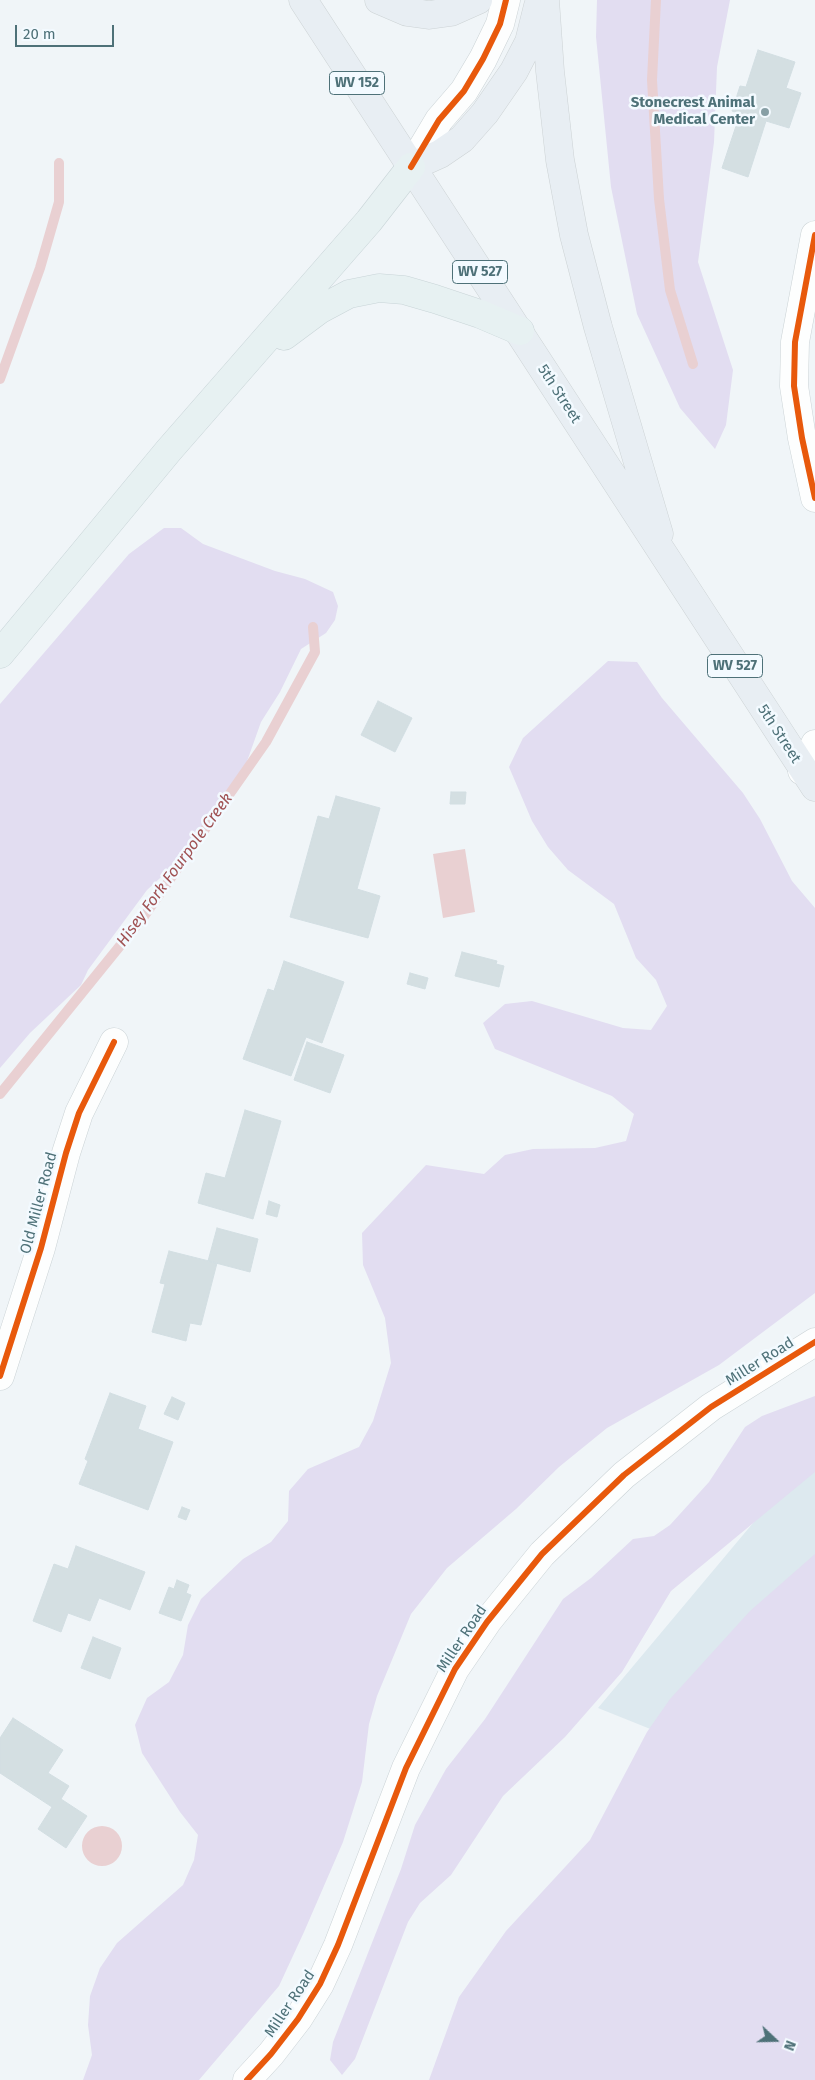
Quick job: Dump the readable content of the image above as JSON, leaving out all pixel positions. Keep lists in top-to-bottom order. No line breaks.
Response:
{"streets":{"main road":["WV 152","WV 527","5th Street"],"street":["Old Miller Road","Miller Road"]},"water":["Hisey Fork Fourpole Creek"],"places":["Stonecrest Animal Medical Center"],"scale_bar":"20 m","north":"right"}
